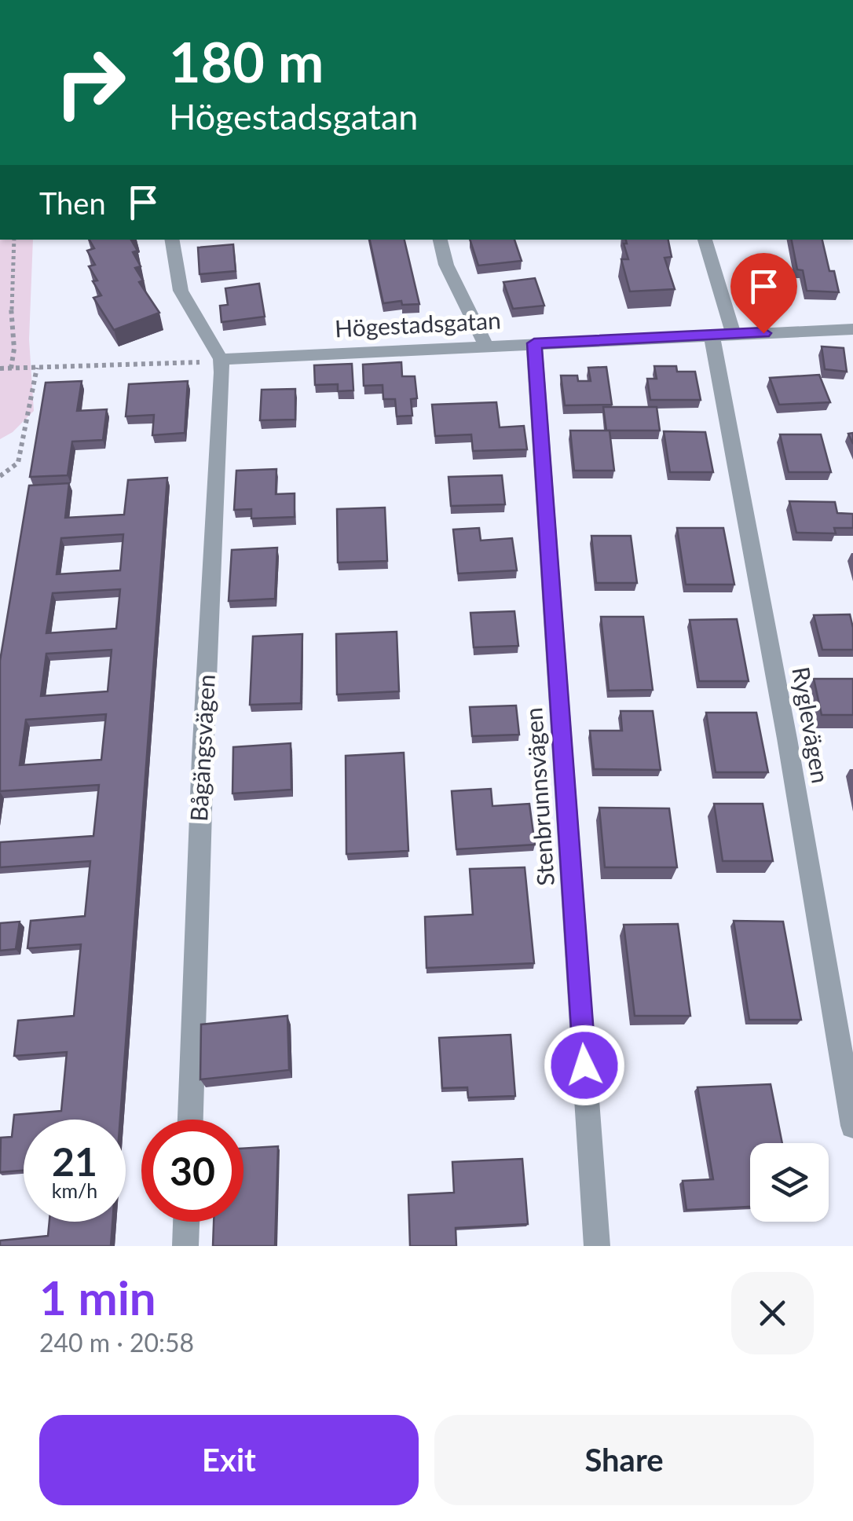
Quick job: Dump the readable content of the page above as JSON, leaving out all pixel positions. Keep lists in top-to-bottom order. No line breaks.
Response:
{"streets":{"street":["Högestadsgatan","Ryglevägen","Bågängsvägen","Stenbrunnsvägen"]},"crossings":[["Högestadsgatan","Ryglevägen"],["Högestadsgatan","Bågängsvägen"],["Högestadsgatan","Stenbrunnsvägen"]],"page":{"turn":["180 m","Högestadsgatan"],"then":"Then","speed":"21 km/h","limit":"30","heading":["1 min","240 m · 20:58"],"buttons":["Exit","Share"]}}
